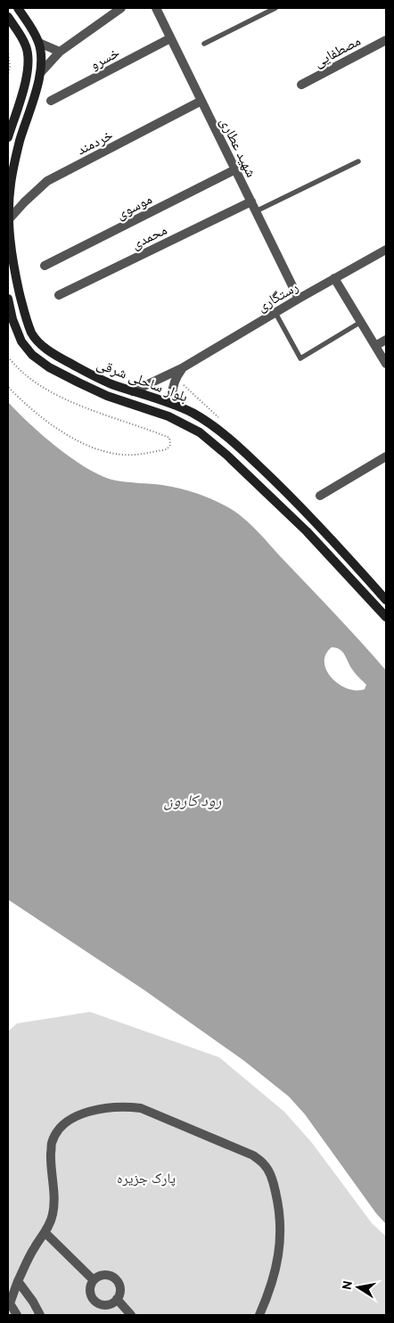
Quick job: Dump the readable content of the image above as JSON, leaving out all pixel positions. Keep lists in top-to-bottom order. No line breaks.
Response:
{"streets":{"main road":["بلوار ساحلی شرقی"],"street":["مصطفایی","خسرو","خردمند","شهید عطاری","موسوی","محمدی","رستگاری"]},"crossings":[["خسرو","شهید عطاری"],["خردمند","شهید عطاری"],["خردمند","بلوار ساحلی شرقی"],["شهید عطاری","موسوی"],["شهید عطاری","محمدی"],["شهید عطاری","رستگاری"],["رستگاری","بلوار ساحلی شرقی"]],"water":["رود کارون"],"parks":["پارک جزیره"],"north":"left"}
